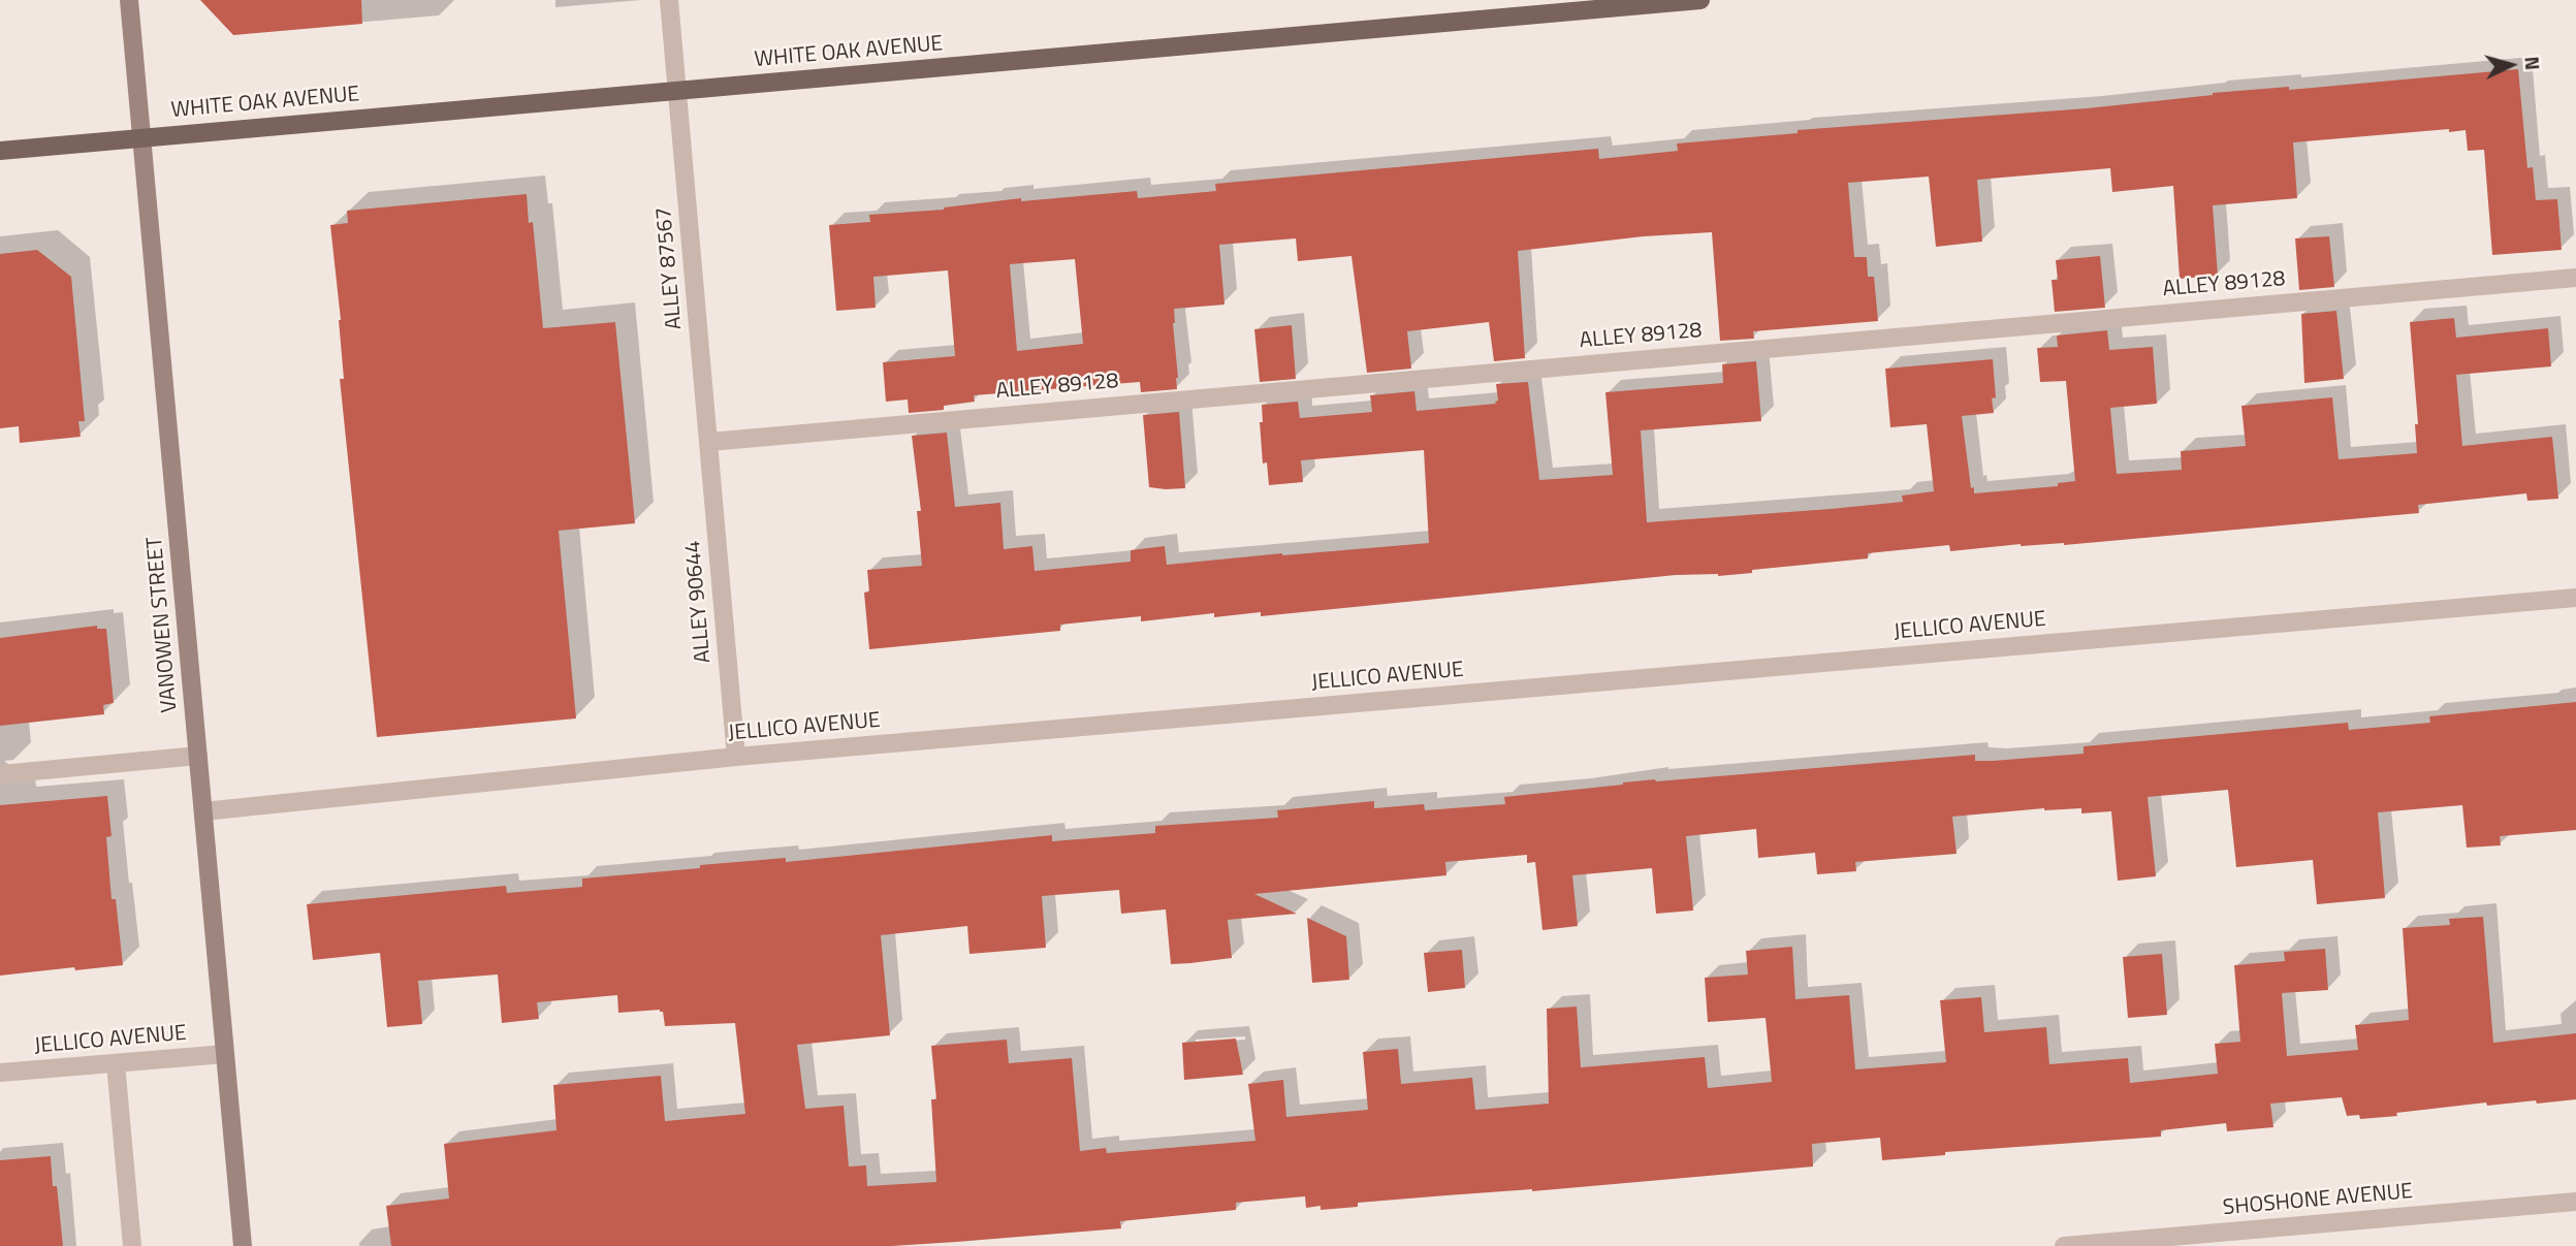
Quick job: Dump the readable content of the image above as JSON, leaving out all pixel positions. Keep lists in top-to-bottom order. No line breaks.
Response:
{"streets":{"main road":["WHITE OAK AVENUE","VANOWEN STREET"],"street":["ALLEY 87567","ALLEY 89128","ALLEY 90644","JELLICO AVENUE","SHOSHONE AVENUE"]},"crossings":[["WHITE OAK AVENUE","ALLEY 87567"],["WHITE OAK AVENUE","VANOWEN STREET"],["ALLEY 87567","ALLEY 89128"],["ALLEY 87567","ALLEY 90644"],["ALLEY 89128","ALLEY 90644"],["ALLEY 90644","JELLICO AVENUE"],["VANOWEN STREET","JELLICO AVENUE"]],"north":"right"}
